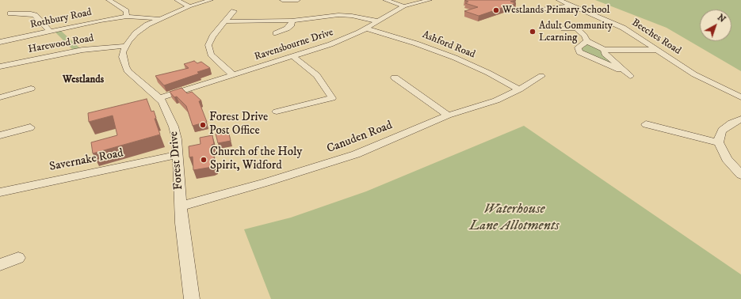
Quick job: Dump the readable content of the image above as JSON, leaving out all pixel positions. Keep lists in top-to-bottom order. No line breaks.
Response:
{"streets":{"street":["Rothbury Road","Beeches Road","Harewood Road","Ravensbourne Drive","Ashford Road","Canuden Road","Savernake Road","Forest Drive"]},"crossings":[["Harewood Road","Forest Drive"],["Ravensbourne Drive","Ashford Road"],["Ravensbourne Drive","Forest Drive"],["Ashford Road","Canuden Road"],["Canuden Road","Forest Drive"],["Savernake Road","Forest Drive"]],"districts":["Westlands"],"parks":["Waterhouse Lane Allotments"],"places":["Westlands Primary School","Adult Community Learning","Forest Drive Post Office","Church of the Holy Spirit, Widford"],"north":"top right"}
